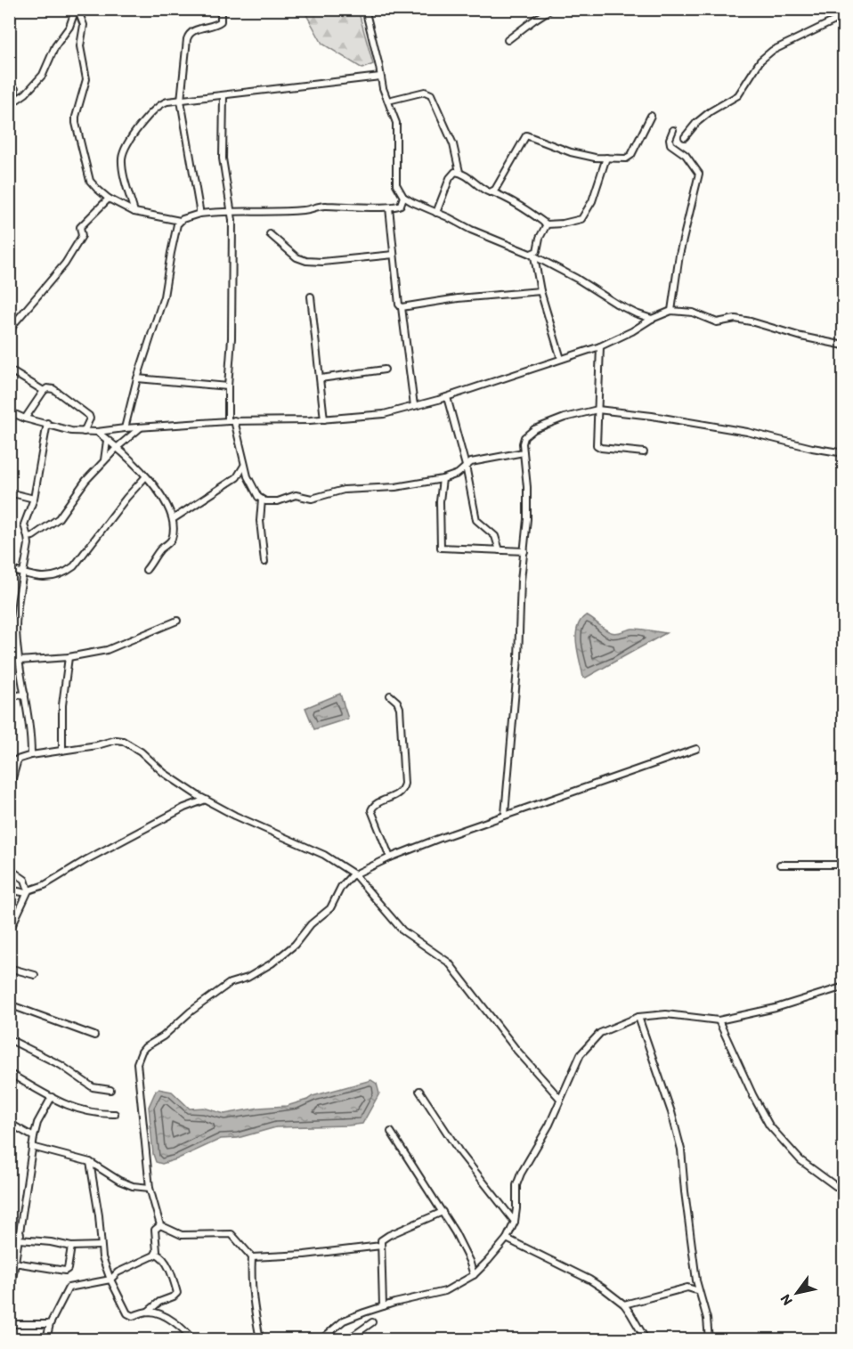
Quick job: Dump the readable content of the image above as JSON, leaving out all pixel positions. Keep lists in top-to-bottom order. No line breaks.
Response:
{"north":"bottom left"}
